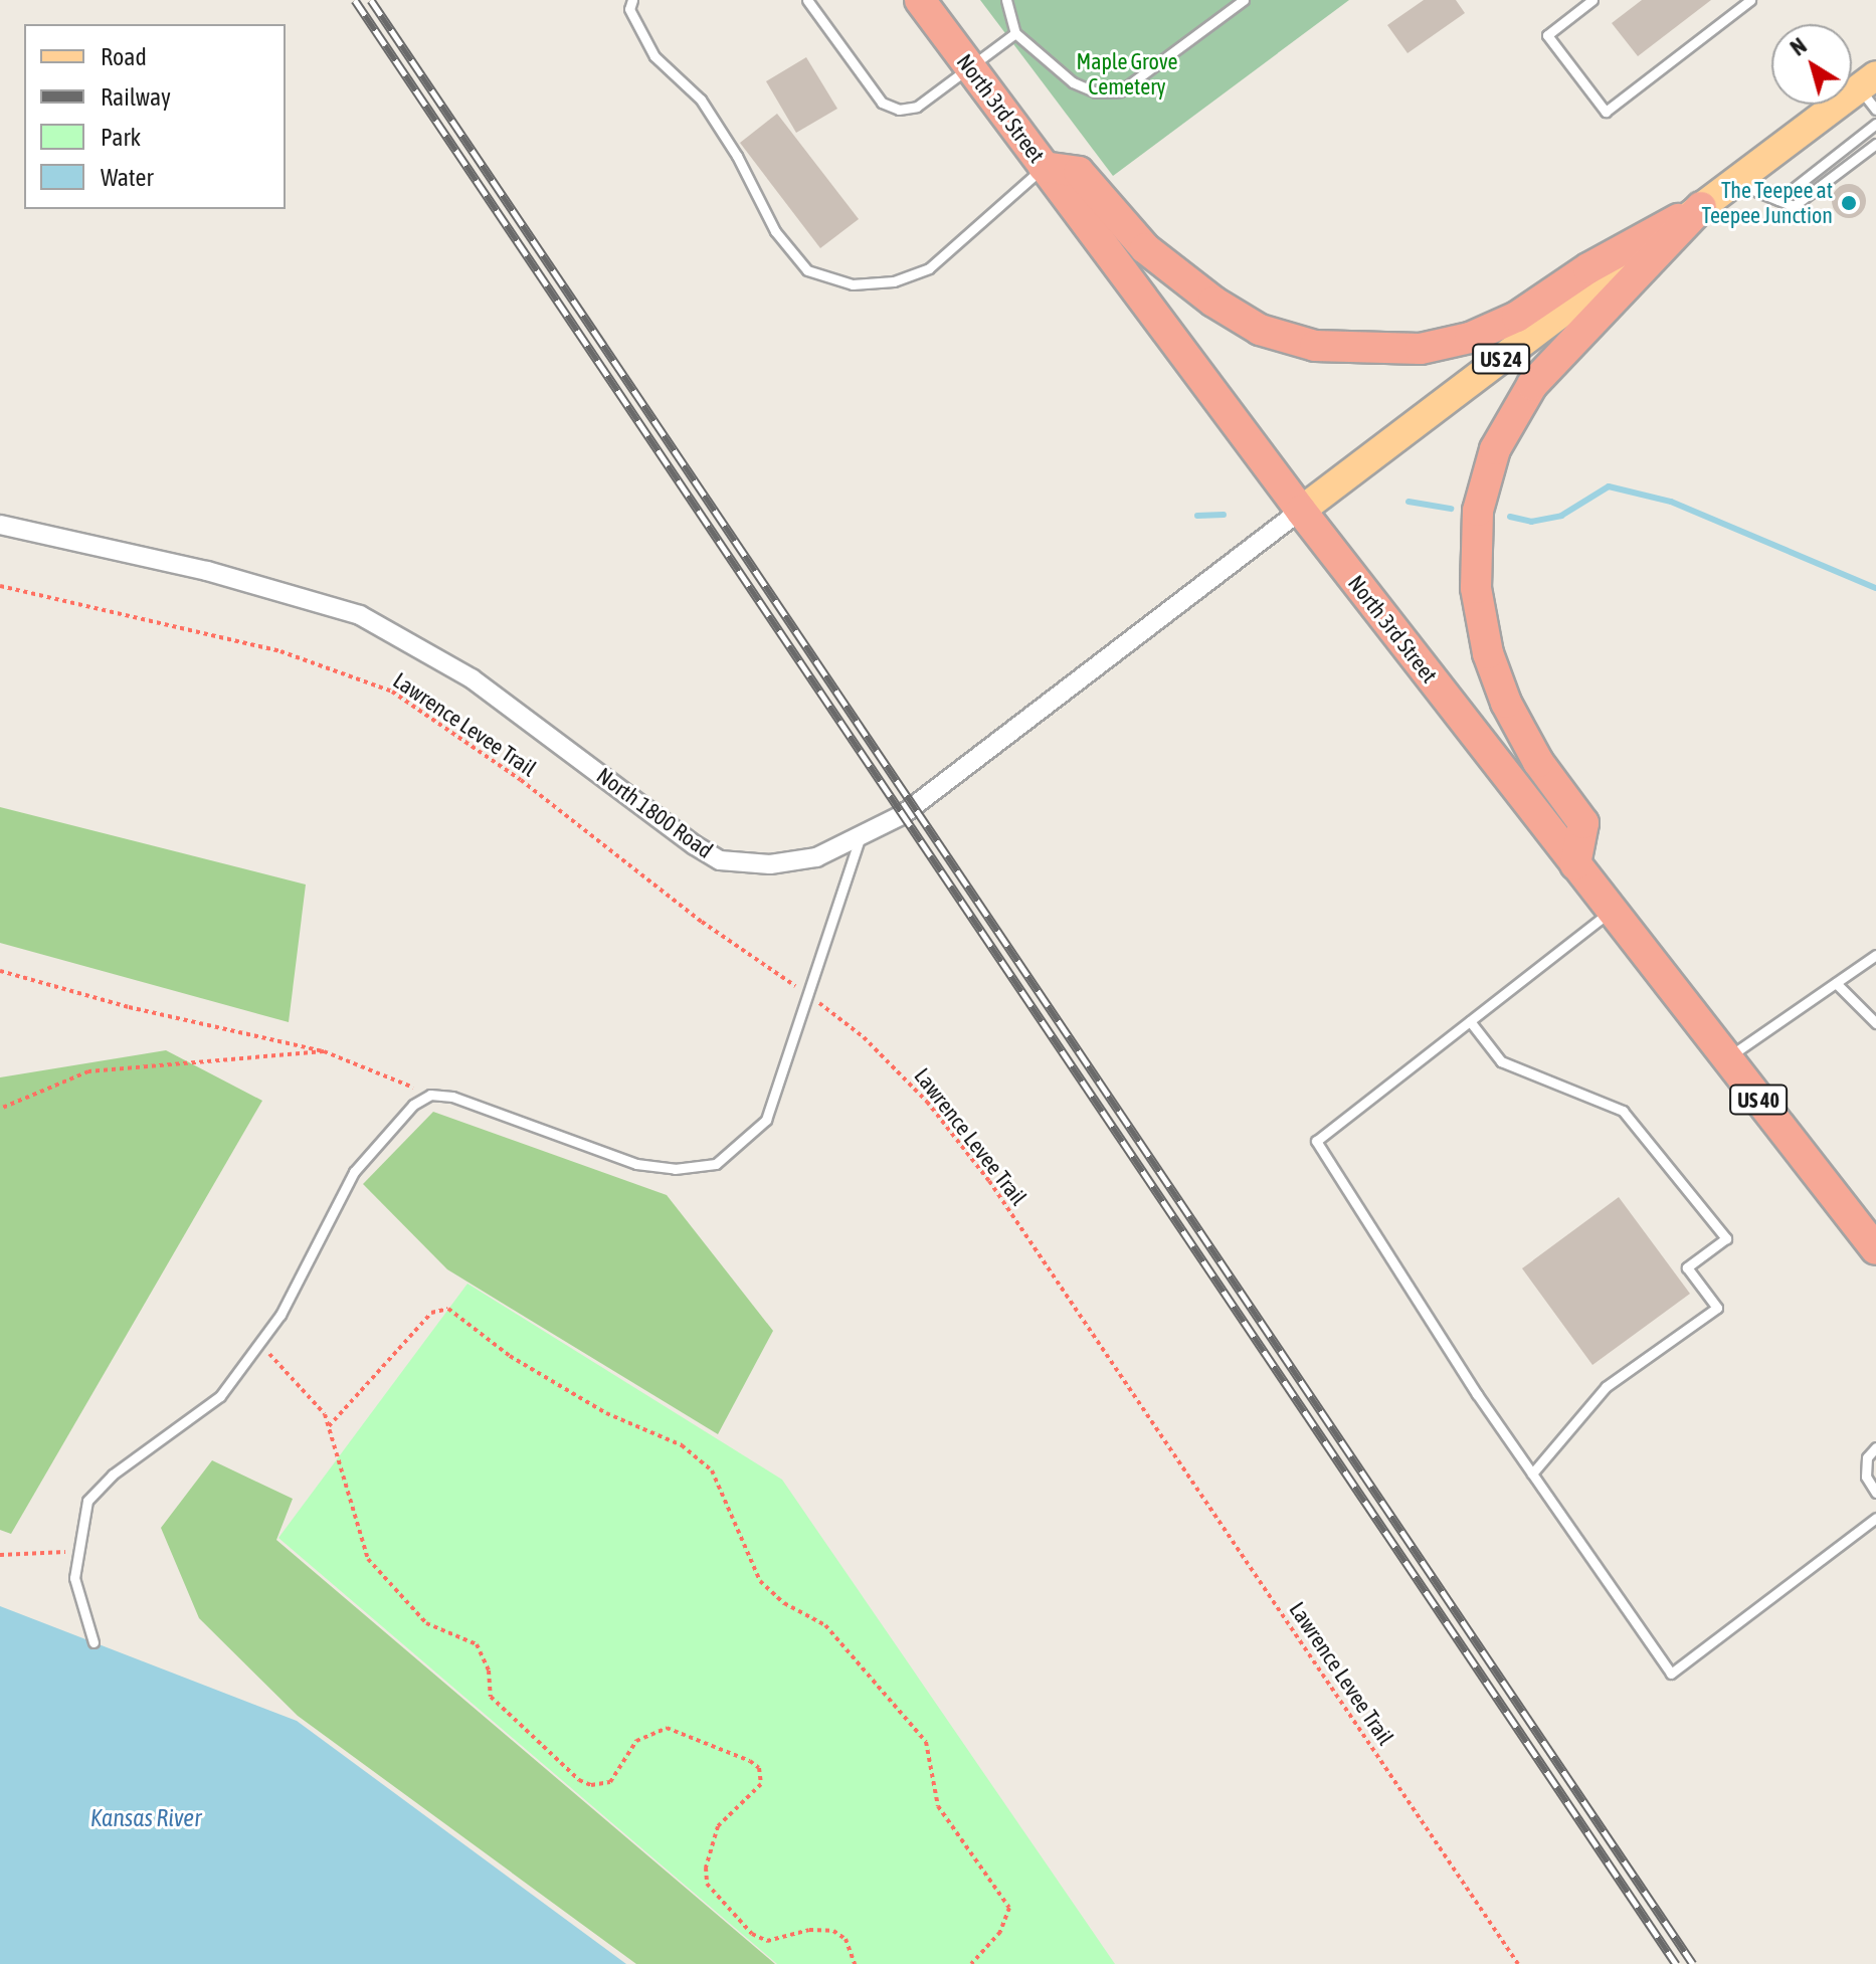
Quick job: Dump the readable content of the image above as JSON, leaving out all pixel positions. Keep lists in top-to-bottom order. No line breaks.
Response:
{"streets":{"highway":["North 3rd Street","US 40"],"main road":["US 24"],"street":["North 1800 Road"],"path":["Lawrence Levee Trail"]},"crossings":[["North 3rd Street","US 24"],["North 3rd Street","North 1800 Road"],["US 24","North 1800 Road"]],"water":["Kansas River"],"parks":["Maple Grove Cemetery"],"places":["The Teepee at Teepee Junction"],"legend":["Road","Railway","Park","Water"],"north":"top left"}
